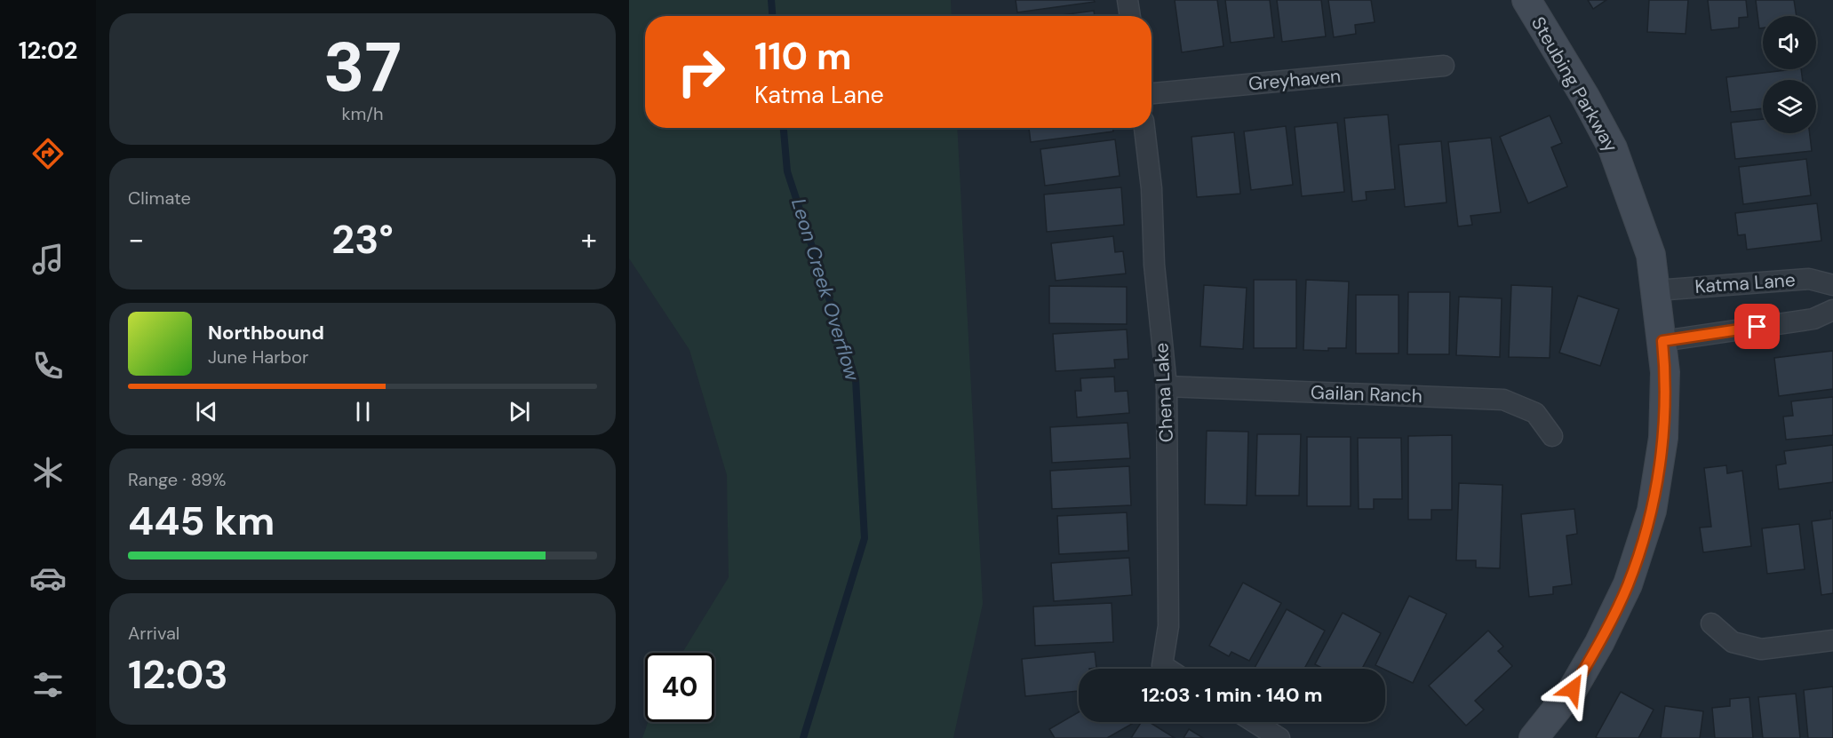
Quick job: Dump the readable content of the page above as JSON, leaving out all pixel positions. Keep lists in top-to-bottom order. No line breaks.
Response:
{"streets":{"street":["Greyhaven","Steubing Parkway","Katma Lane","Chena Lake","Gailan Ranch"]},"crossings":[["Steubing Parkway","Katma Lane"],["Chena Lake","Gailan Ranch"]],"water":["Leon Creek Overflow"],"page":{"tabs":"12:02","tile":[["37","km/h"],"Climate",["Range · 89%","445 km"],["Arrival","12:03"]],"turn":["110 m","Katma Lane"],"heat":["−","23°","+"],"song":["Northbound","June Harbor"],"limit":"40","trip":"12:03 · 1 min · 140 m"}}
